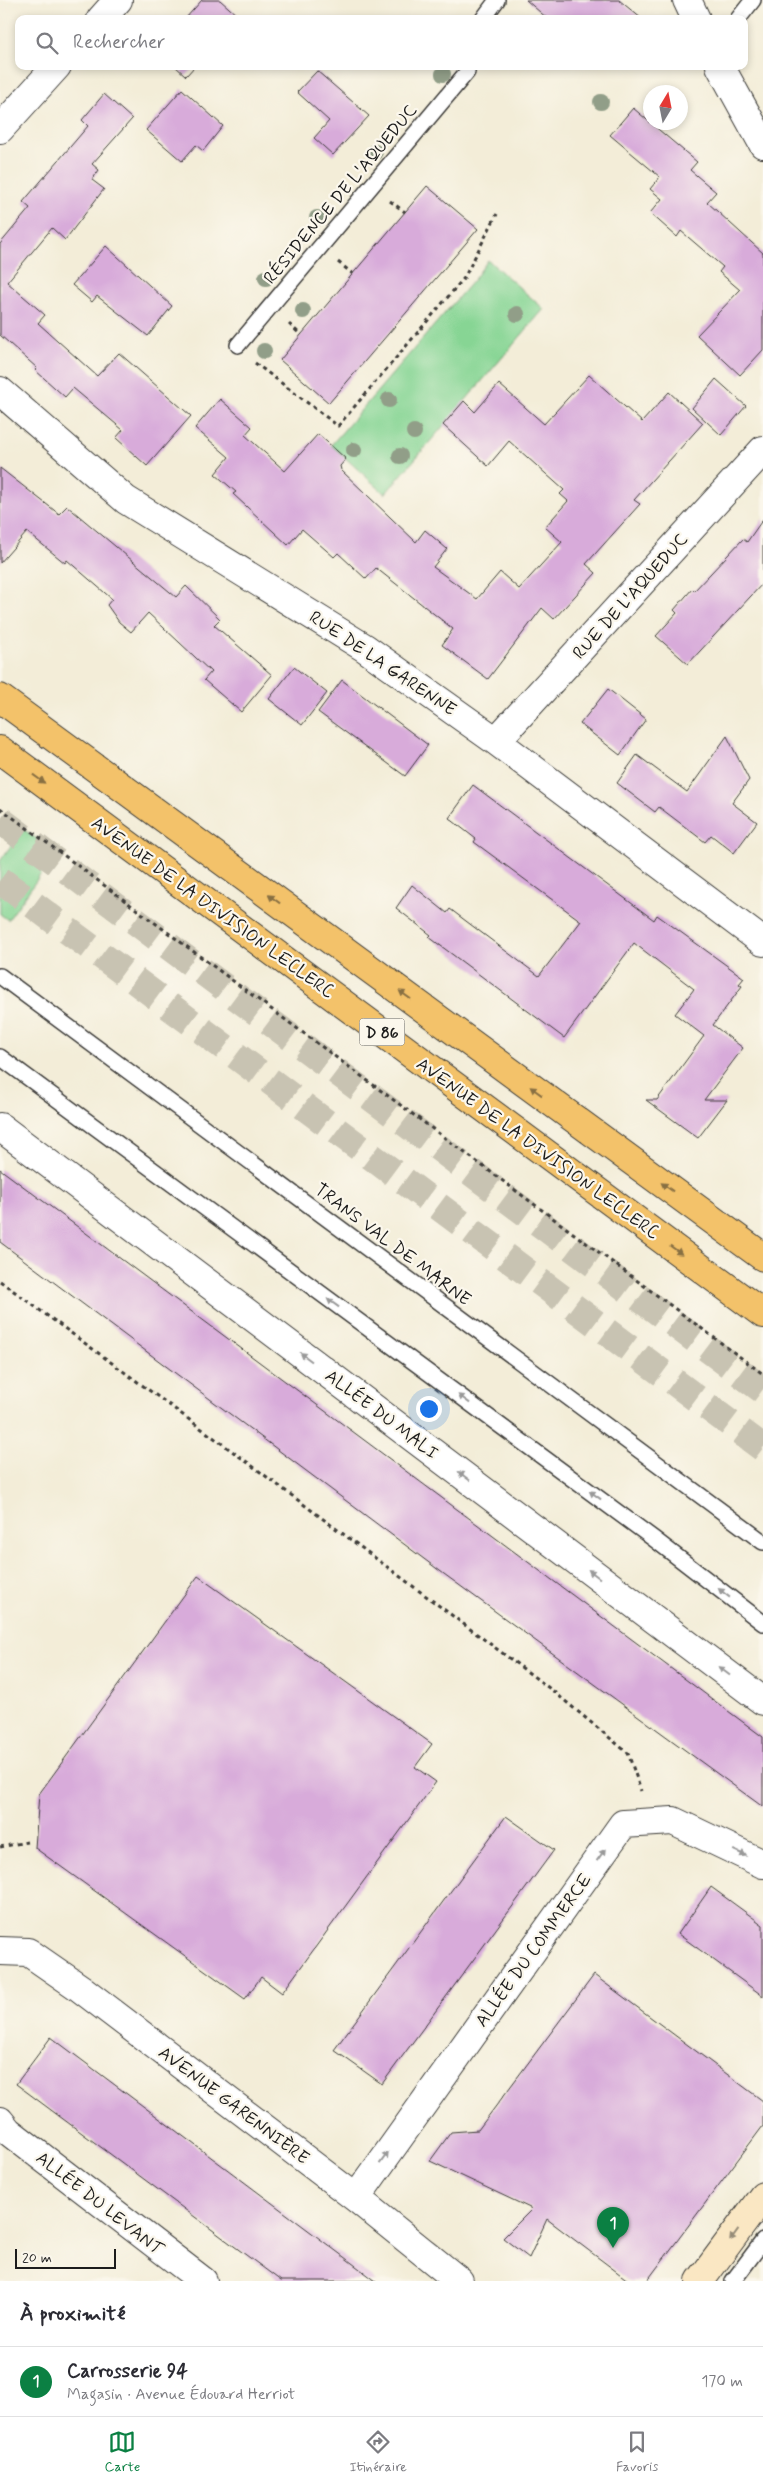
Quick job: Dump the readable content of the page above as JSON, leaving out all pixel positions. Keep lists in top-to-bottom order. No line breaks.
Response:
{"streets":{"main road":["AVENUE DE LA DIVISION LECLERC","D 86"],"street":["RUE DE L'AQUEDUC","RUE DE LA GARENNE","ALLÉE DU MALI","ALLÉE DU COMMERCE","AVENUE GARENNIÈRE","ALLÉE DU LEVANT"],"lane":["RÉSIDENCE DE L'AQUEDUC","TRANS VAL DE MARNE"]},"crossings":[["RUE DE L'AQUEDUC","RUE DE LA GARENNE"],["ALLÉE DU COMMERCE","AVENUE GARENNIÈRE"]],"one_way":["ALLÉE DU MALI","ALLÉE DU COMMERCE"],"scale_bar":"20 m","north":"top","page":{"search":"Rechercher","pins":"1","scale":"20 m","heading":"À proximité","list":[{"mark":"1","name":"Carrosserie 94","note":"Magasin · Avenue Édouard Herriot","value":"170 m"}],"nav":["Carte","Itinéraire","Favoris"]}}
